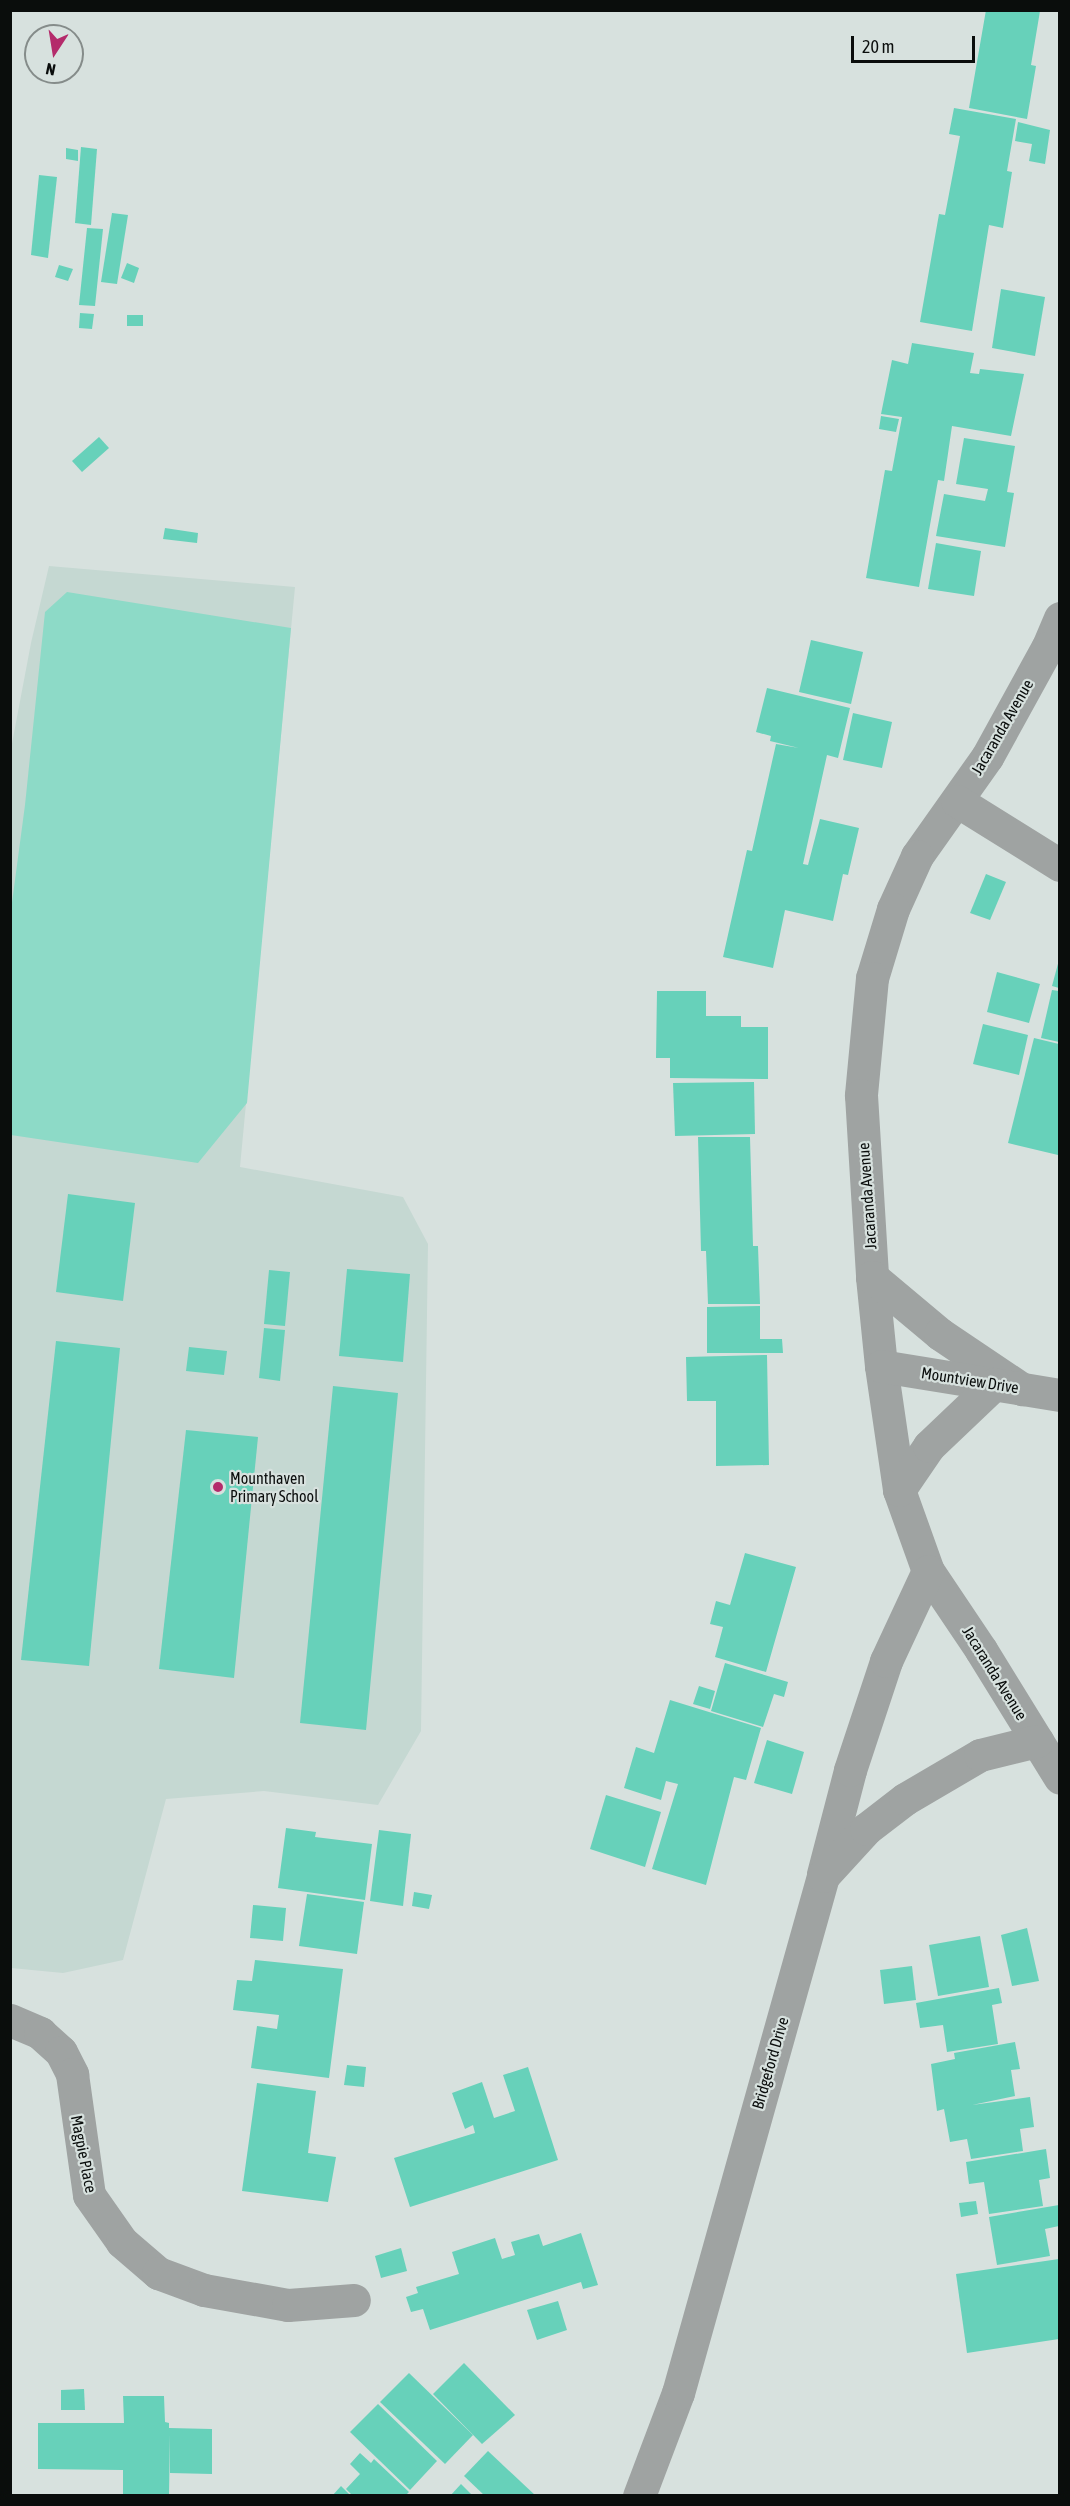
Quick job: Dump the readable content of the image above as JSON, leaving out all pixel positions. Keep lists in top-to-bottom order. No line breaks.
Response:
{"streets":{"street":["Jacaranda Avenue","Mountview Drive","Bridgeford Drive","Magpie Place"]},"crossings":[["Jacaranda Avenue","Mountview Drive"],["Jacaranda Avenue","Bridgeford Drive"]],"places":["Mounthaven Primary School"],"scale_bar":"20 m","north":"bottom"}
